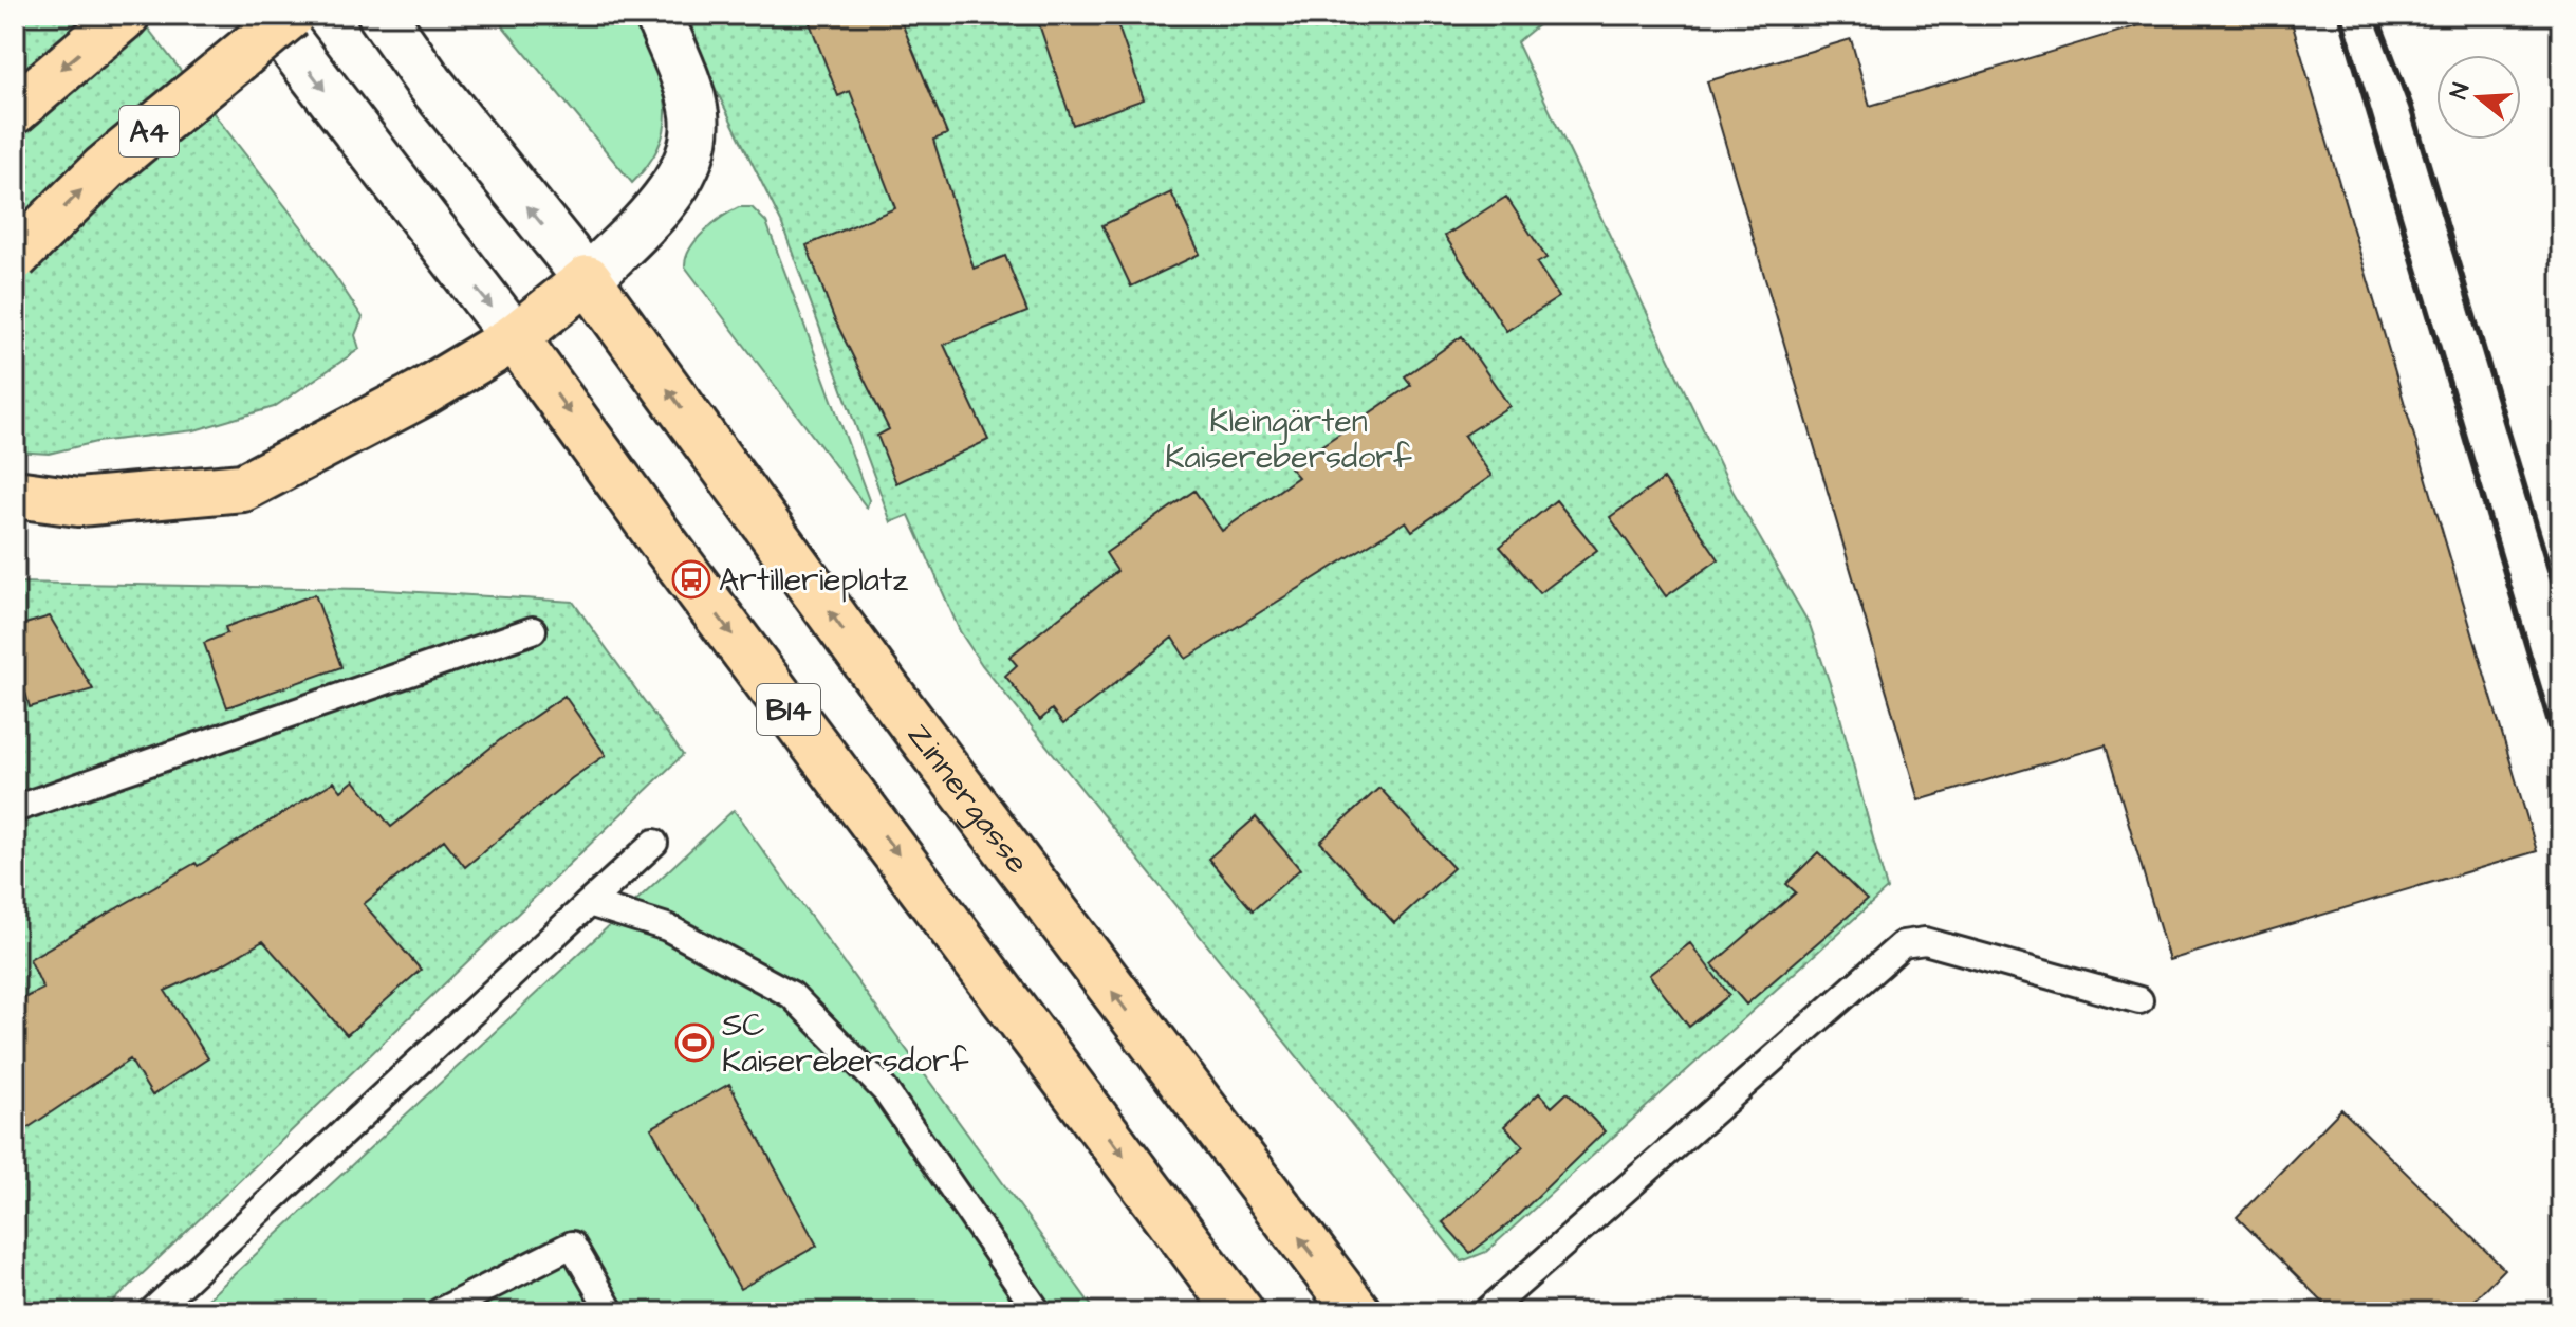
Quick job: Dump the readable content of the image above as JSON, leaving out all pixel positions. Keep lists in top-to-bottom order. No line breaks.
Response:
{"streets":{"main road":["A4","B14","Zinnergasse"]},"parks":["Kleingärten Kaiserebersdorf"],"places":{"bus stop":["Artillerieplatz"],"sports":["SC Kaiserebersdorf"]},"north":"left"}
